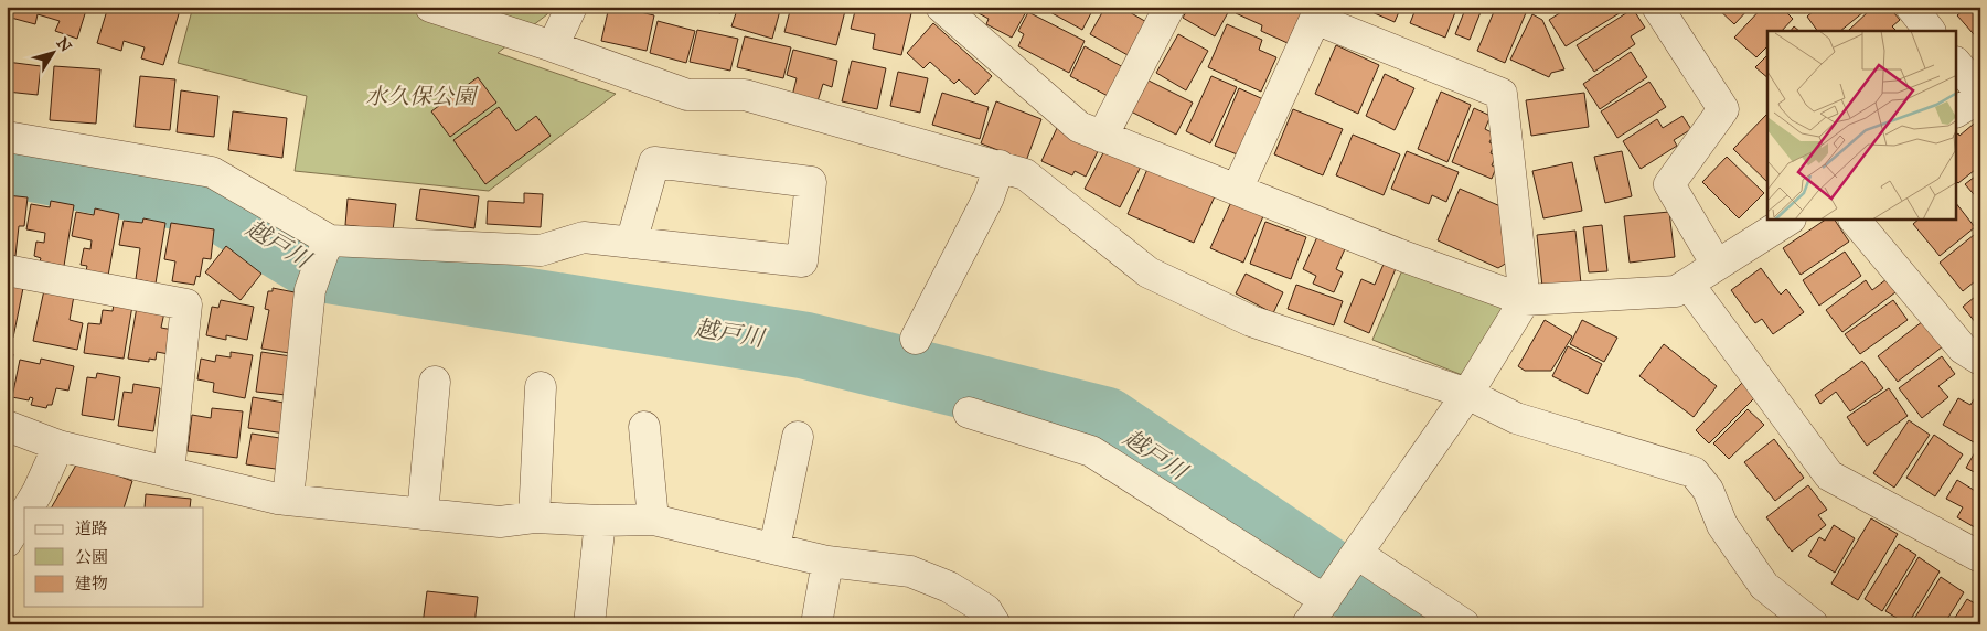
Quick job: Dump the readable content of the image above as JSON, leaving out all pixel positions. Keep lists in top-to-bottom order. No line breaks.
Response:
{"water":["越戸川"],"parks":["水久保公園"],"legend":["道路","公園","建物"],"north":"top right"}
